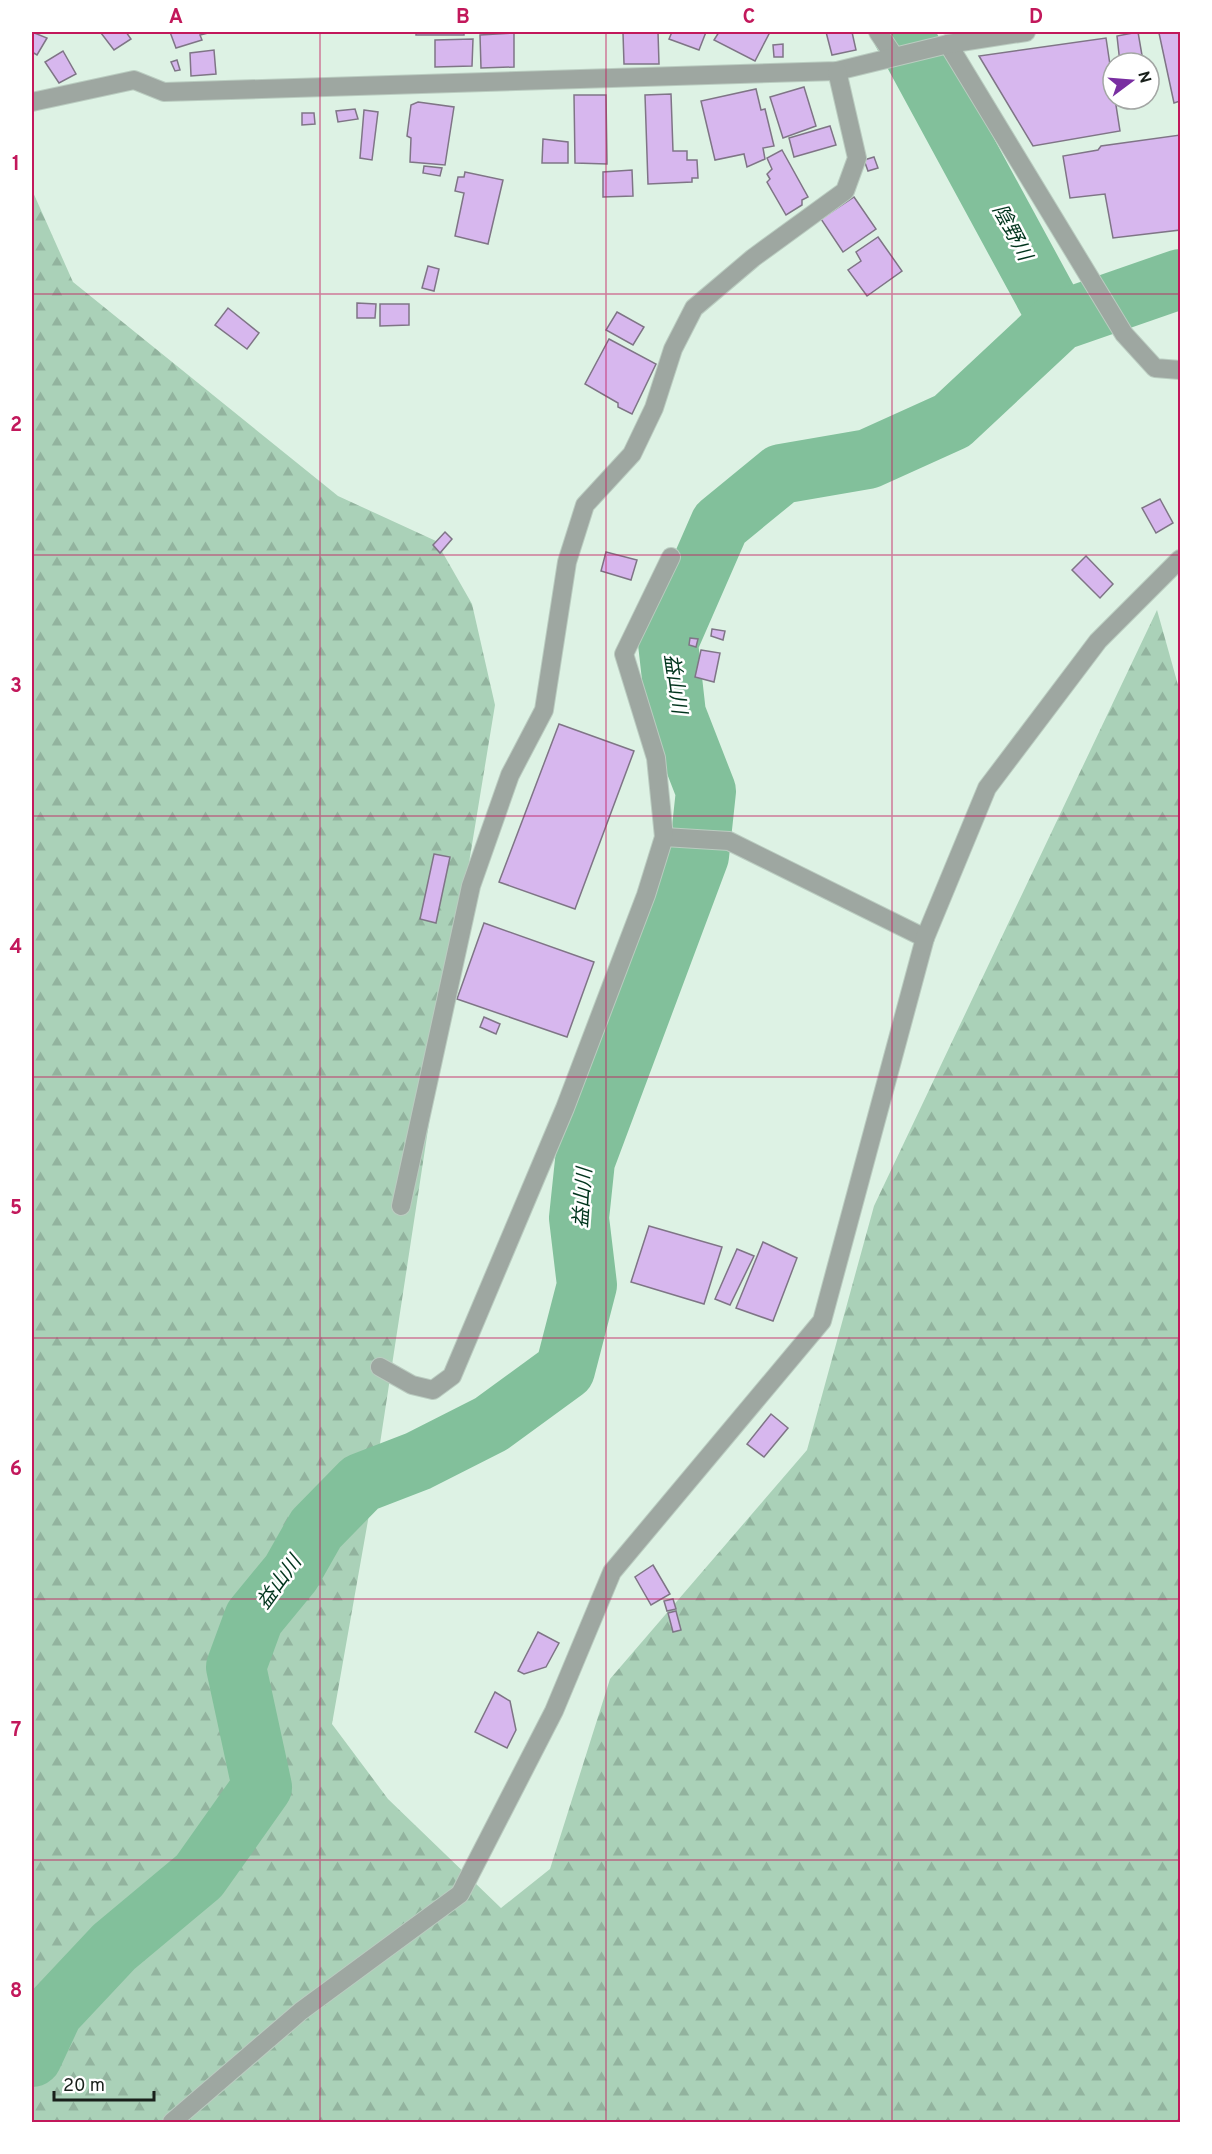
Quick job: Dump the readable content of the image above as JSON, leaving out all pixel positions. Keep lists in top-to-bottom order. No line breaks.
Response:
{"water":["陰野川","益山川"],"scale_bar":"20 m","north":"right","grid":{"columns":["A","B","C","D"],"rows":["1","2","3","4","5","6","7","8"]}}
